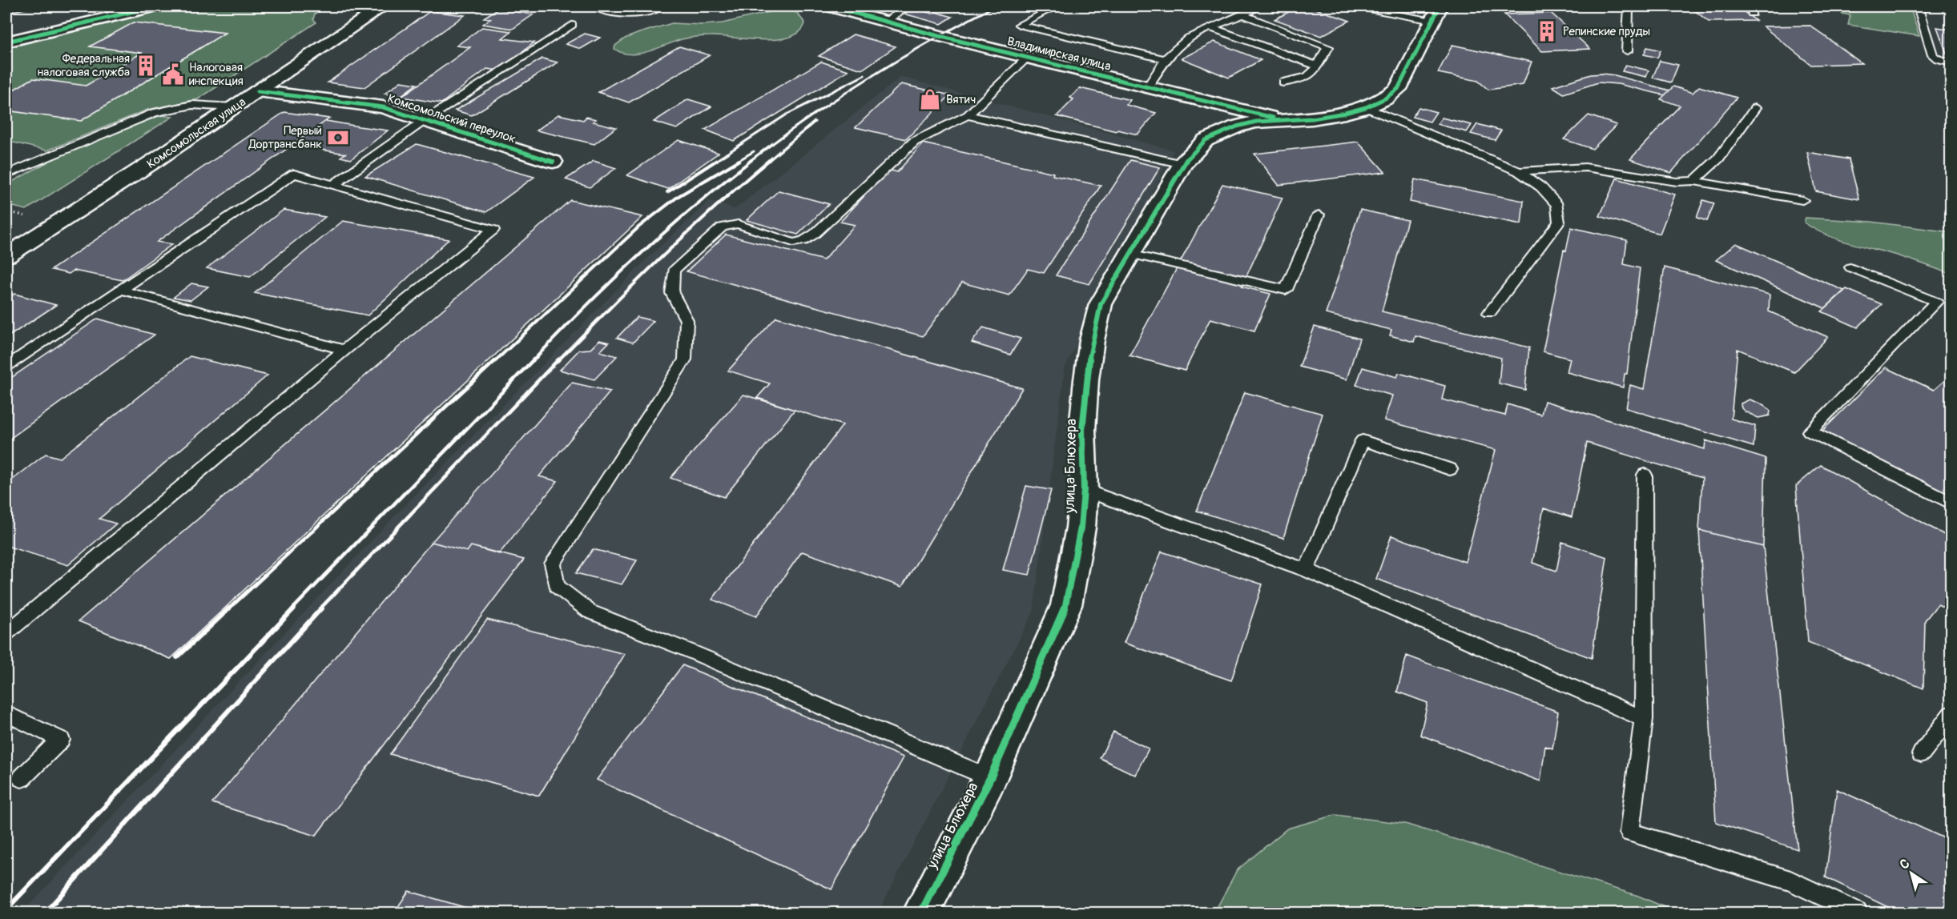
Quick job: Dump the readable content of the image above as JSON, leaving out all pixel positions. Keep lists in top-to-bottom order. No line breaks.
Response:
{"streets":{"street":["Владимирская улица","Комсомольский переулок","Комсомольская улица","улица Блюхера"]},"crossings":[["Владимирская улица","улица Блюхера"],["Комсомольский переулок","Комсомольская улица"]],"places":{"building":["Репинские пруды","Федеральная налоговая служба"],"public building":["Налоговая инспекция"],"shop":["Вятич"],"bank":["Первый Дортрансбанк"]},"north":"top left"}
